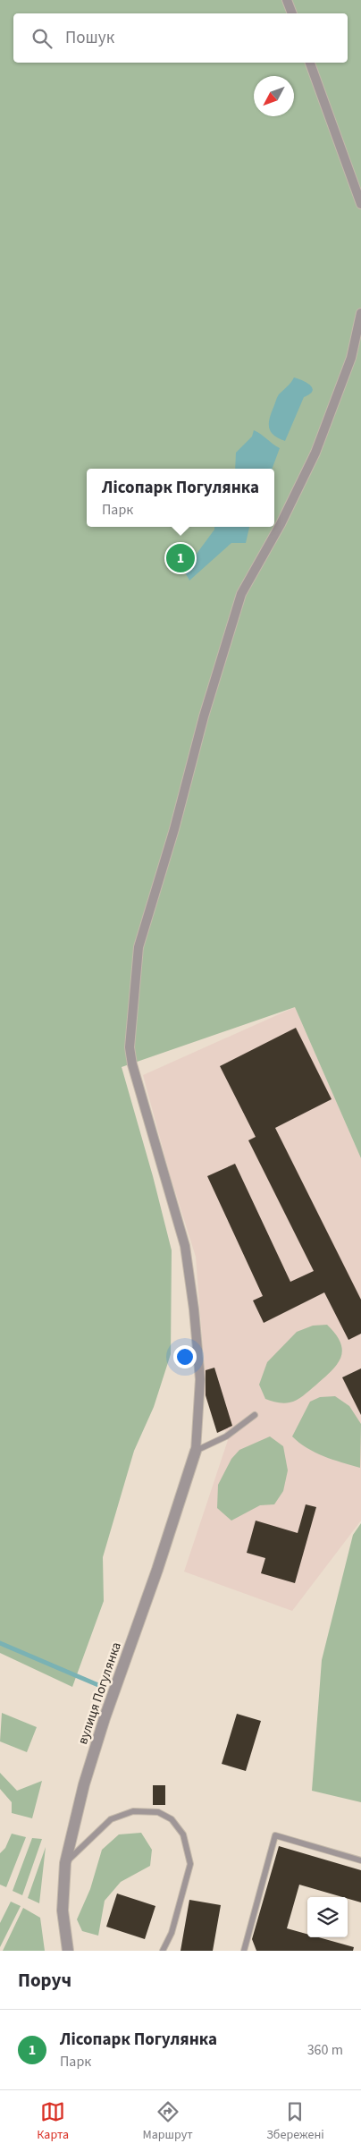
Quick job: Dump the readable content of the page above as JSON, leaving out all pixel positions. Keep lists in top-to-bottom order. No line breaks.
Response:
{"streets":{"street":["вулиця Погулянка"]},"north":"bottom left","page":{"search":"Пошук","popup":["Лісопарк Погулянка","Парк"],"pins":"1","heading":"Поруч","list":[{"mark":"1","name":"Лісопарк Погулянка","note":"Парк","value":"360 m"}],"nav":["Карта","Маршрут","Збережені"]}}
